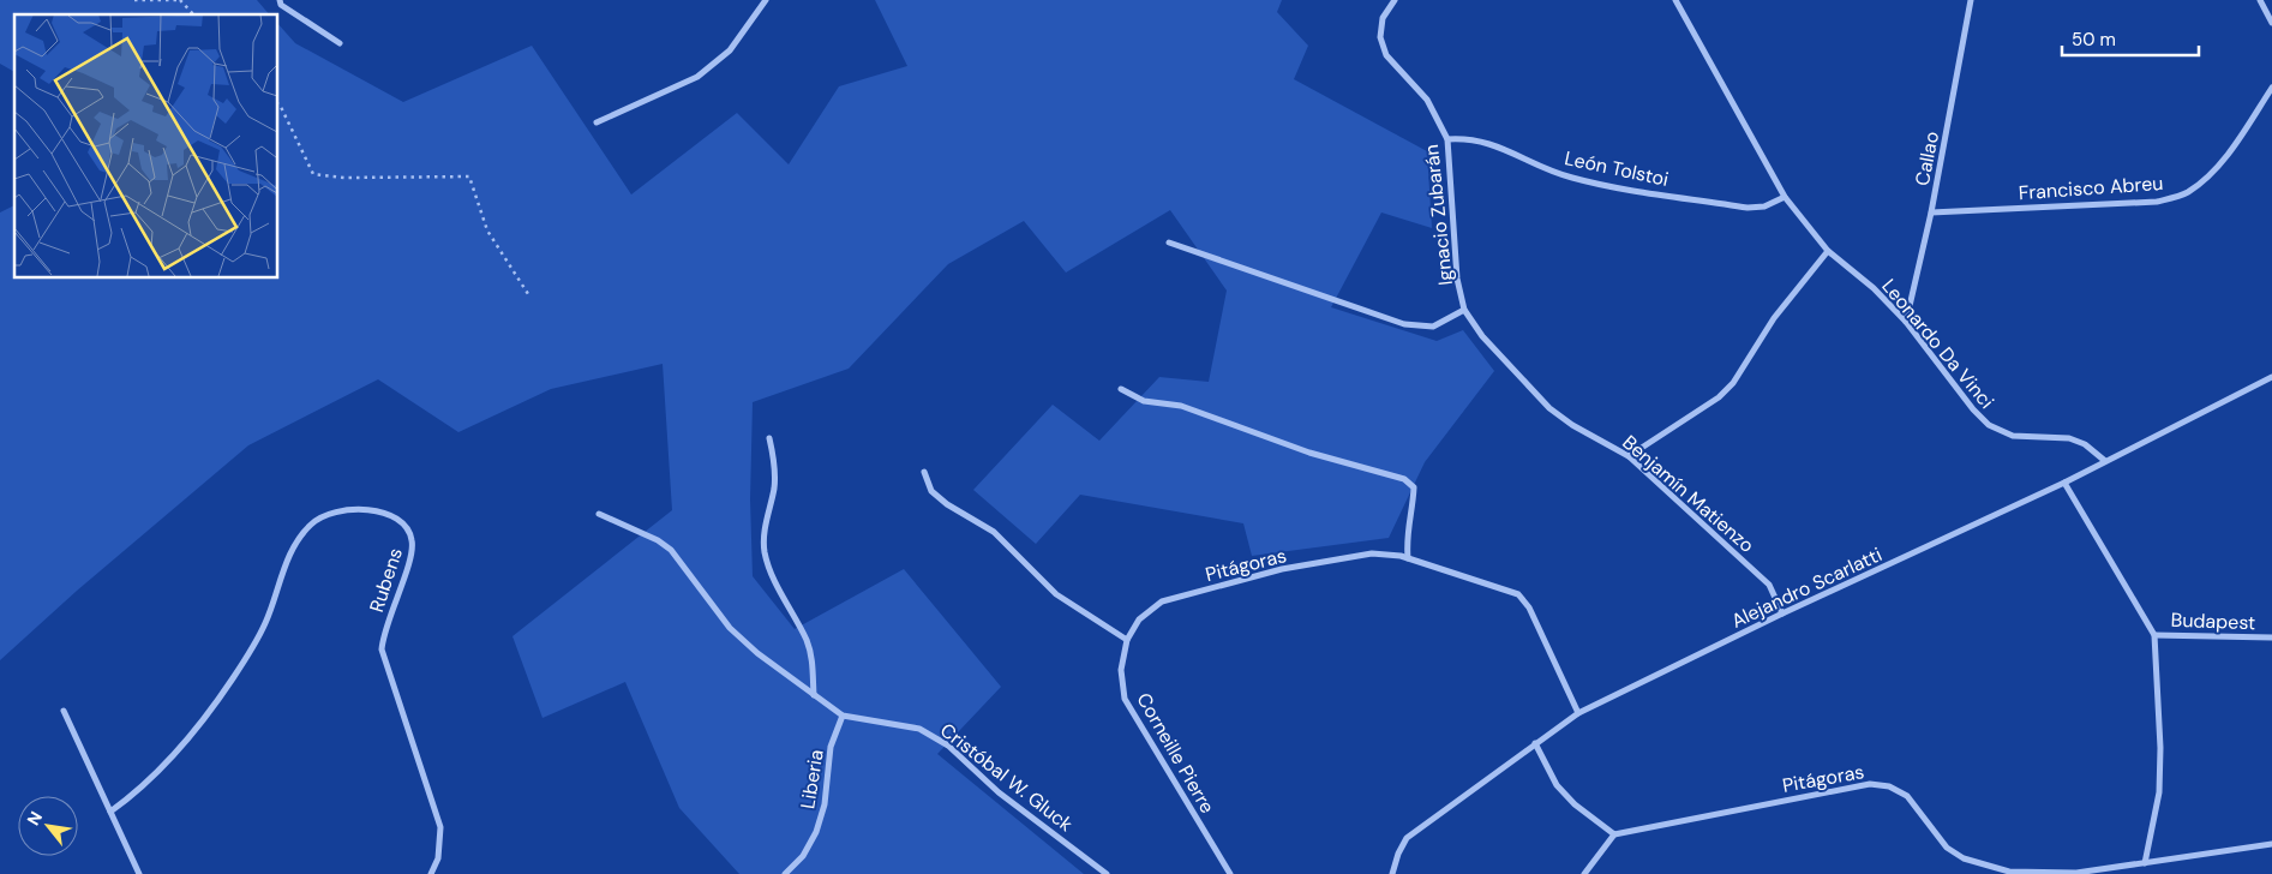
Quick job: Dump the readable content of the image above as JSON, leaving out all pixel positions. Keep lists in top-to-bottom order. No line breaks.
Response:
{"streets":{"street":["Callao","León Tolstoi","Francisco Abreu","Ignacio Zubarán","Leonardo Da Vinci","Benjamín Matienzo","Pitágoras","Rubens","Alejandro Scarlatti","Budapest","Corneille Pierre","Cristóbal W. Gluck","Liberia"]},"crossings":[["Callao","Francisco Abreu"],["Callao","Leonardo Da Vinci"],["León Tolstoi","Ignacio Zubarán"],["León Tolstoi","Leonardo Da Vinci"],["Ignacio Zubarán","Benjamín Matienzo"],["Leonardo Da Vinci","Alejandro Scarlatti"],["Benjamín Matienzo","Alejandro Scarlatti"],["Pitágoras","Alejandro Scarlatti"],["Pitágoras","Corneille Pierre"],["Cristóbal W. Gluck","Liberia"]],"scale_bar":"50 m","north":"top left"}
